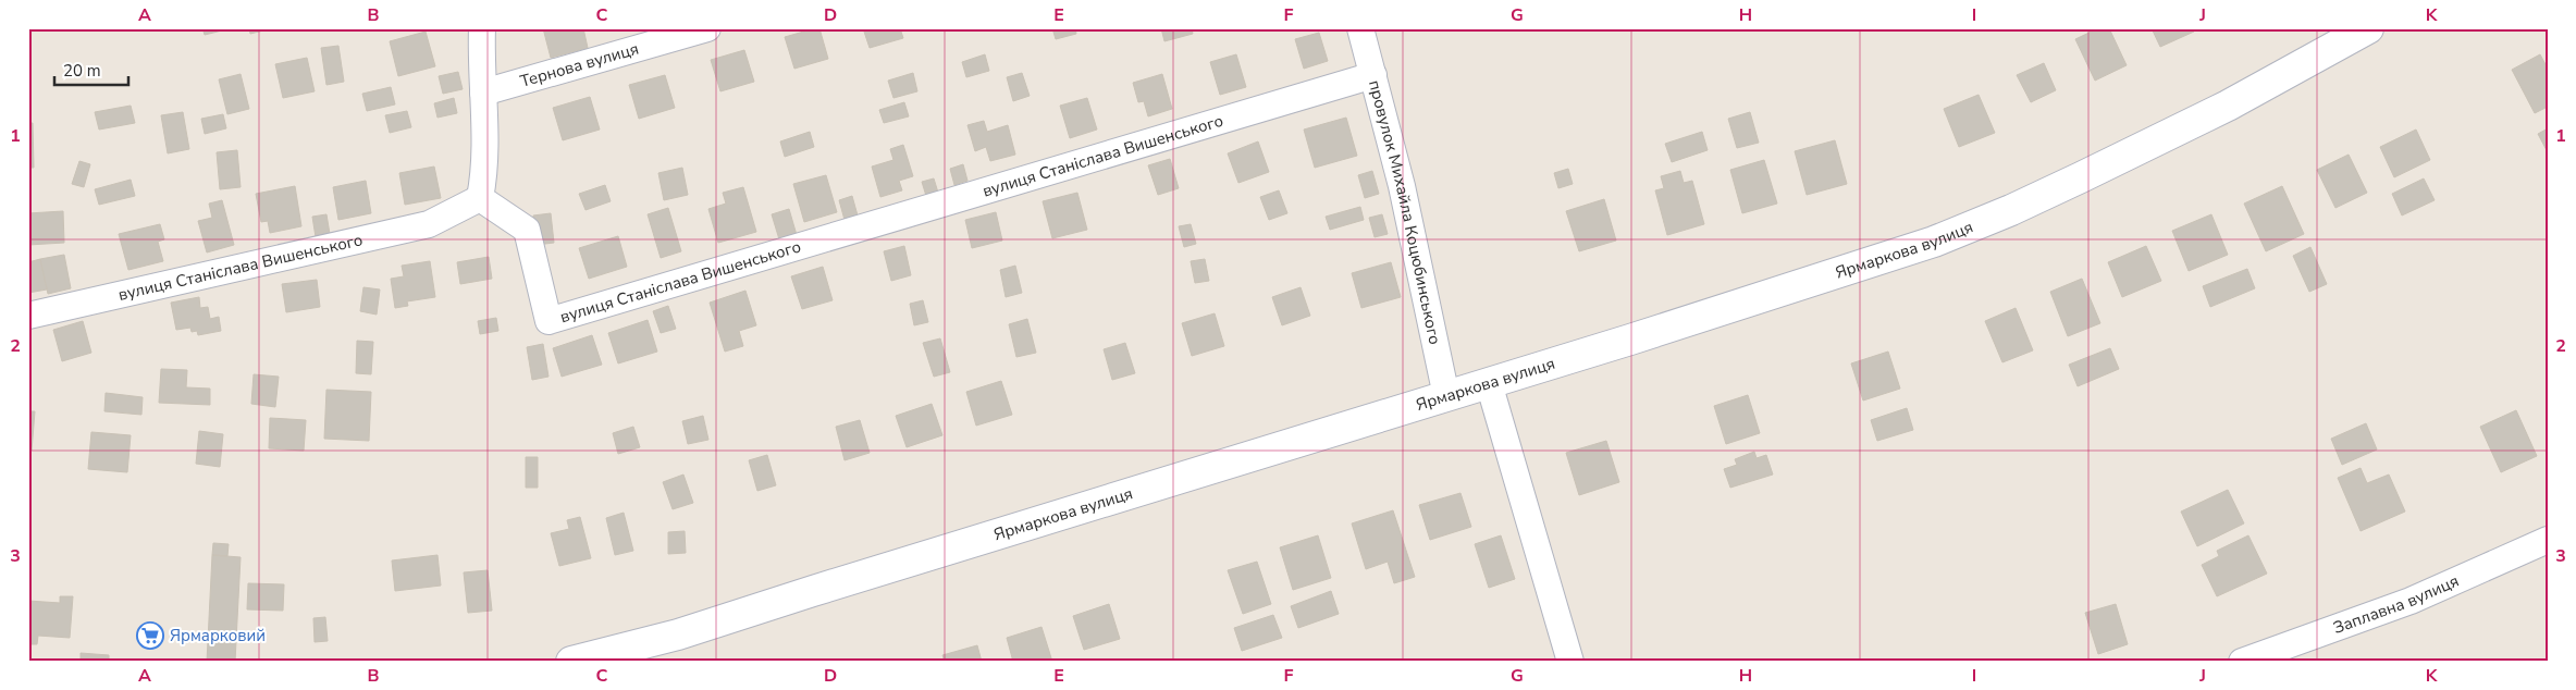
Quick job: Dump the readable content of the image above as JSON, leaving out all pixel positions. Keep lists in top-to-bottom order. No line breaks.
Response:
{"streets":{"main road":["Ярмаркова вулиця"],"street":["Тернова вулиця","вулиця Станіслава Вишенського","провулок Михайла Коцюбинського","Заплавна вулиця"]},"crossings":[["вулиця Станіслава Вишенського","провулок Михайла Коцюбинського"],["провулок Михайла Коцюбинського","Ярмаркова вулиця"]],"places":{"supermarket":["Ярмарковий"]},"scale_bar":"20 m","grid":{"columns":["A","B","C","D","E","F","G","H","I","J","K"],"rows":["1","2","3"]}}
